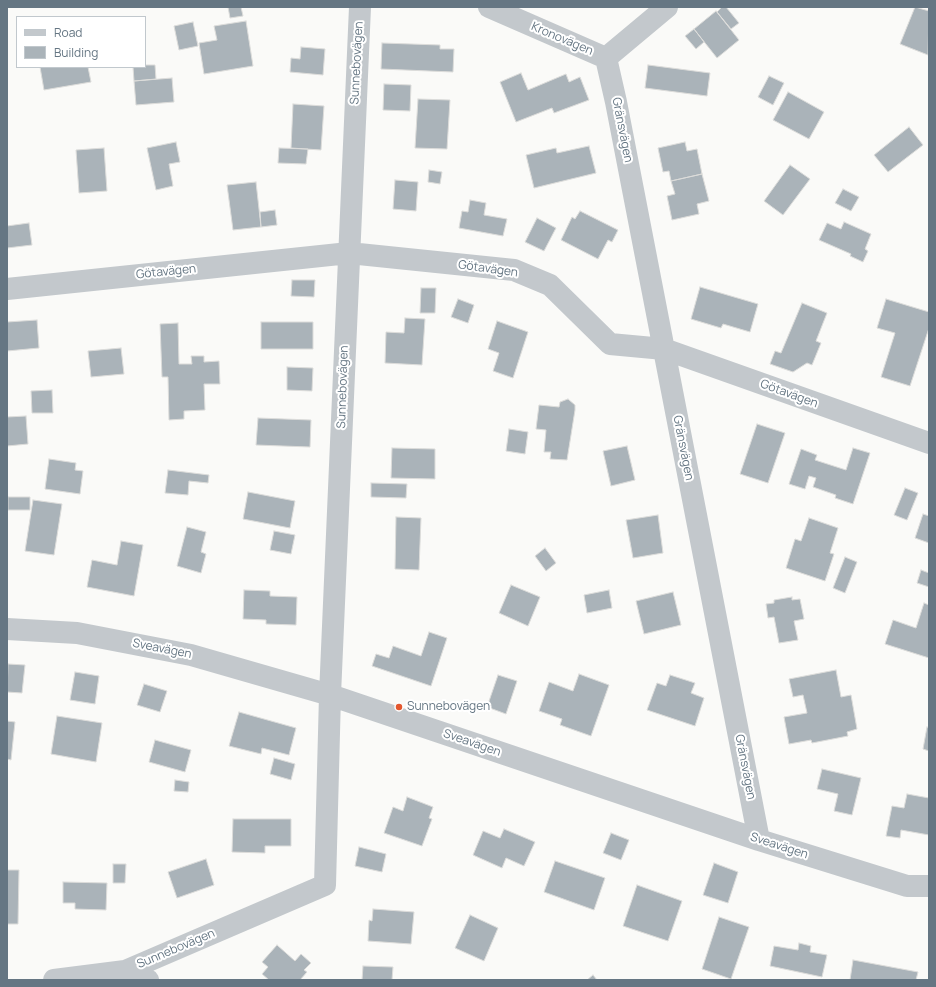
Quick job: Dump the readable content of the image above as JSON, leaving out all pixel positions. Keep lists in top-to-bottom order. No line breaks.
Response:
{"streets":{"street":["Kronovägen","Sunnebovägen","Gränsvägen","Götavägen","Sveavägen"]},"crossings":[["Kronovägen","Gränsvägen"],["Sunnebovägen","Götavägen"],["Sunnebovägen","Sveavägen"],["Gränsvägen","Götavägen"],["Gränsvägen","Sveavägen"]],"places":["Sunnebovägen"],"legend":["Road","Building"]}
